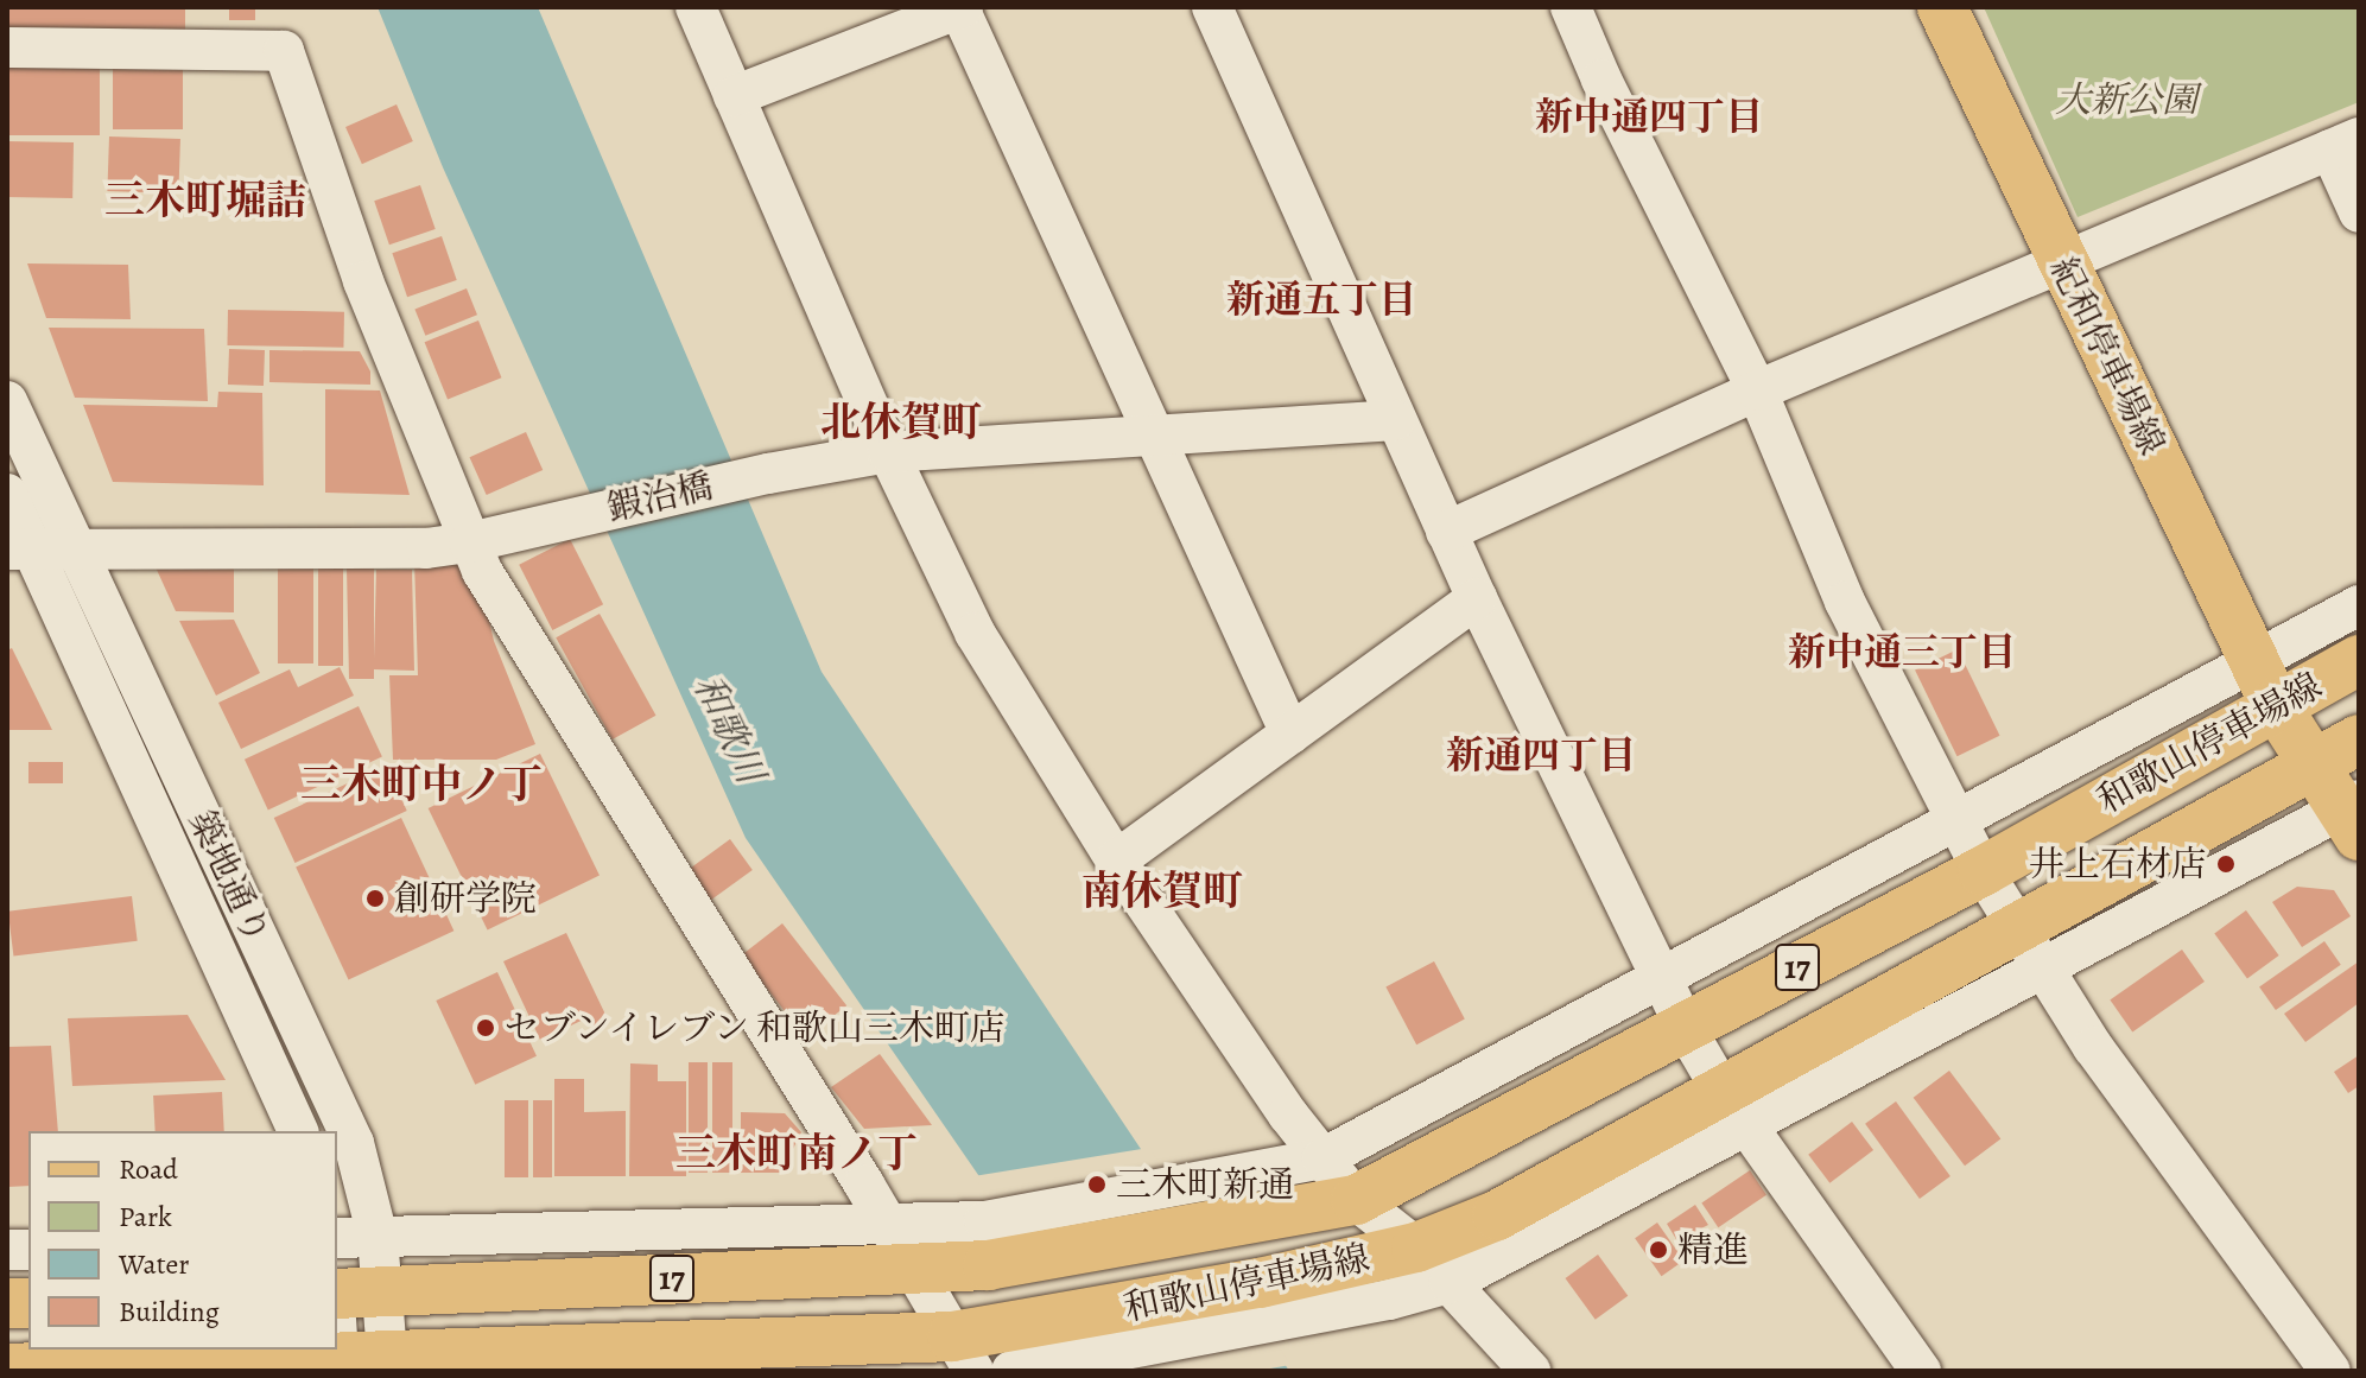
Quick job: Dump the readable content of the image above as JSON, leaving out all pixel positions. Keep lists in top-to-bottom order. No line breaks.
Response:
{"streets":{"main road":["紀和停車場線","和歌山停車場線","17"],"street":["鍜治橋","築地通り"]},"crossings":[["紀和停車場線","和歌山停車場線"],["鍜治橋","築地通り"],["和歌山停車場線","築地通り"]],"districts":["新中通四丁目","三木町堀詰","新通五丁目","北休賀町","新中通三丁目","新通四丁目","三木町中ノ丁","南休賀町","三木町南ノ丁"],"water":["和歌川"],"parks":["大新公園"],"places":["井上石材店","創研学院","セブンイレブン 和歌山三木町店","三木町新通","精進"],"legend":["Road","Park","Water","Building"]}
